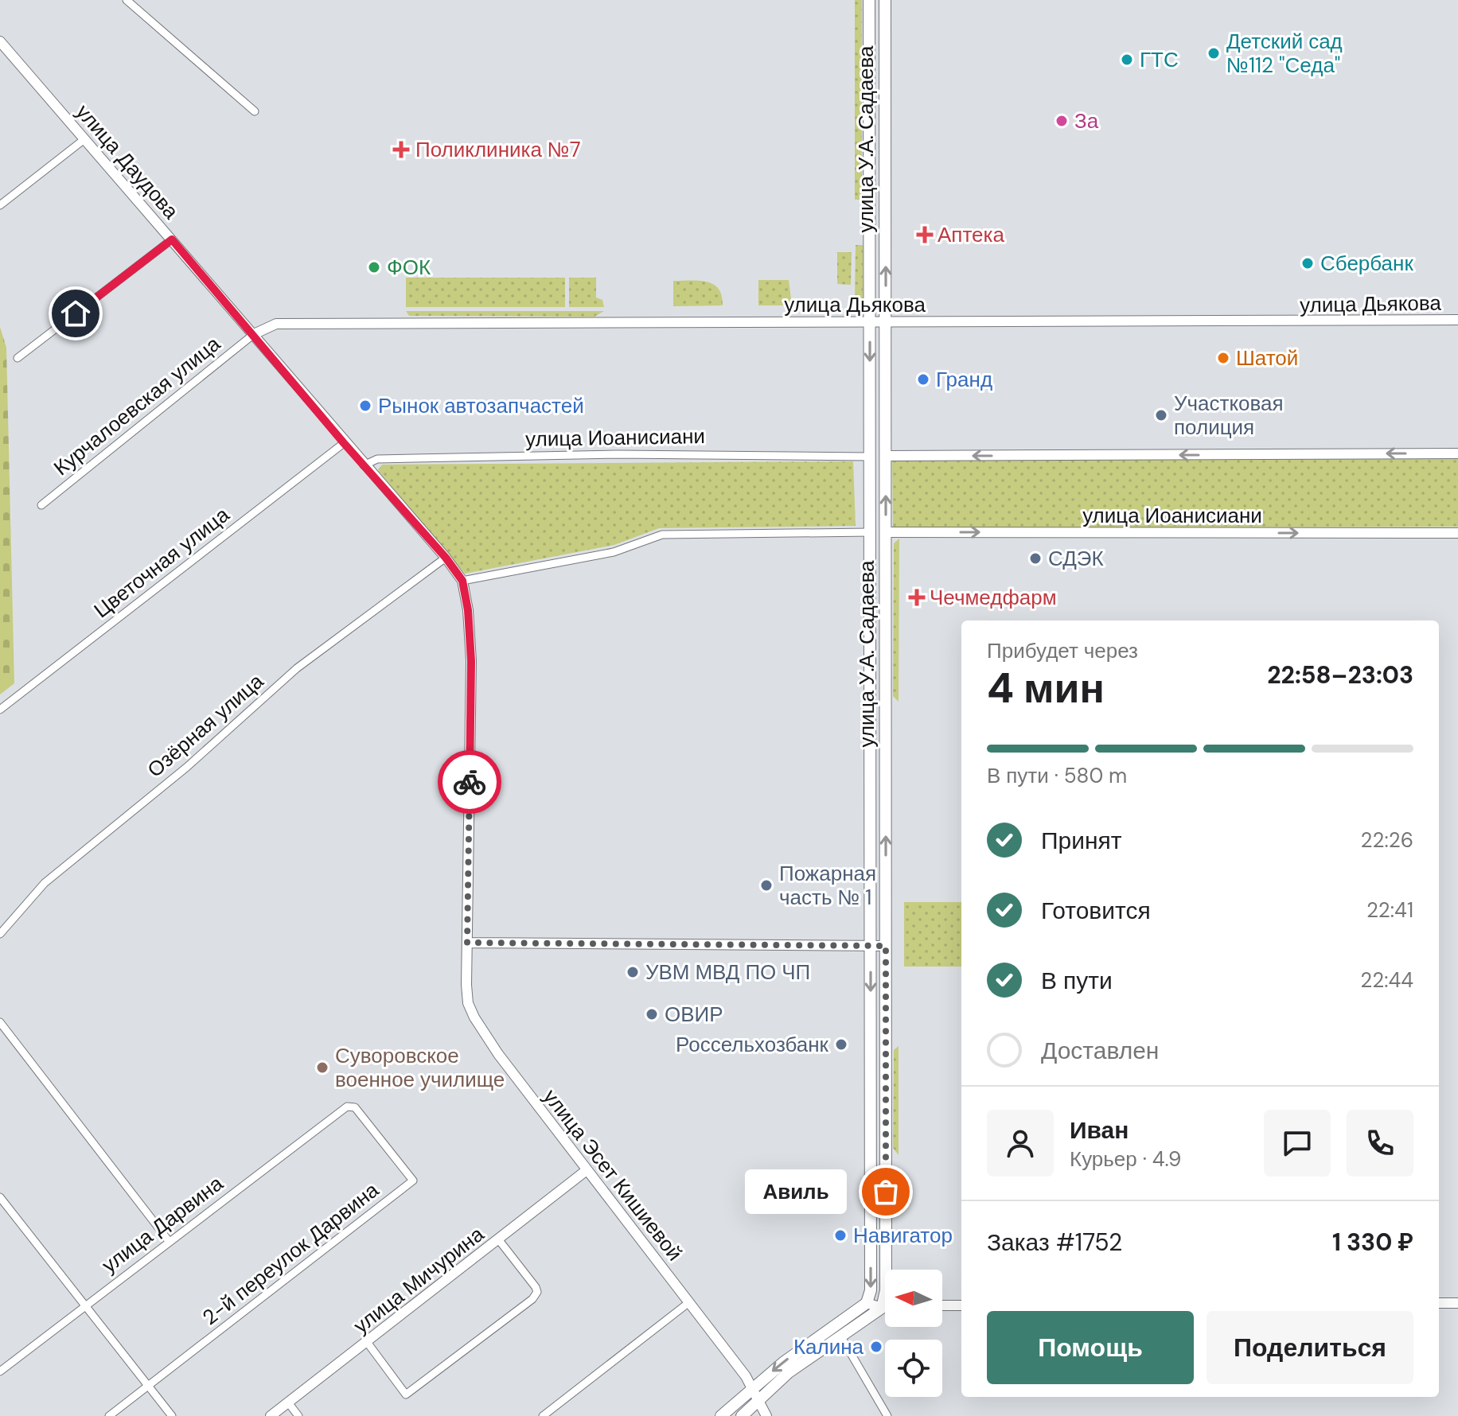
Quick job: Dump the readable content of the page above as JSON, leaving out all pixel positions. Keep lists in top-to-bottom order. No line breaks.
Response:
{"streets":{"main road":["улица У.А. Садаева"],"street":["улица Даудова","улица Дьякова","Курчалоевская улица","улица Иоанисиани","Цветочная улица","Озёрная улица","улица Эсет Кишиевой","улица Дарвина","2-й переулок Дарвина","улица Мичурина"]},"crossings":[["улица У.А. Садаева","улица Дьякова"],["улица У.А. Садаева","улица Иоанисиани"],["улица Даудова","улица Дьякова"],["улица Даудова","Курчалоевская улица"],["улица Даудова","улица Иоанисиани"],["улица Даудова","Цветочная улица"],["улица Даудова","Озёрная улица"],["улица Даудова","улица Эсет Кишиевой"],["улица Дьякова","Курчалоевская улица"],["улица Эсет Кишиевой","улица Мичурина"],["улица Дарвина","2-й переулок Дарвина"]],"places":{"other":["Детский сад №112 \"Седа\"","ГТС","За","Сбербанк","ФОК","Шатой","Гранд","Рынок автозапчастей","Участковая полиция","СДЭК","Пожарная часть № 1","УВМ МВД ПО ЧП","ОВИР","Россельхозбанк","Суворовское военное училище","Авиль","Навигатор","Калина"],"health":["Поликлиника №7","Аптека","Чечмедфарм"]},"north":"left","page":{"heading":["4 мин","Прибудет через","22:58–23:03"],"panel":["Иван","Курьер · 4.9","Заказ #1752","1 330 ₽"],"bar":"В пути · 580 m","list":[["Принят","22:26"],["Готовится","22:41"],["В пути","22:44"],"Доставлен"],"bubble":"Авиль","buttons":["Помощь","Поделиться"]}}
